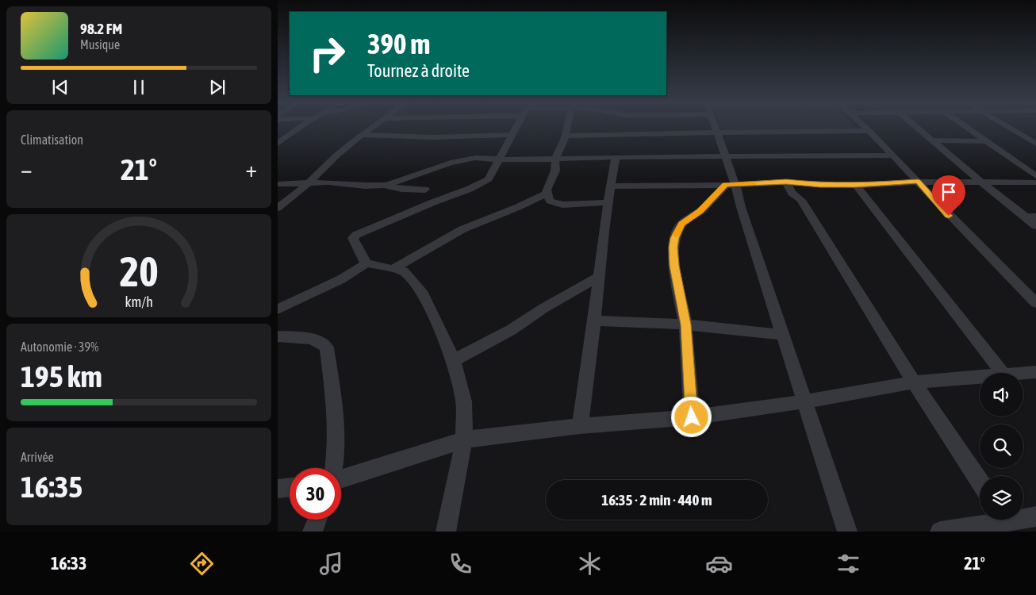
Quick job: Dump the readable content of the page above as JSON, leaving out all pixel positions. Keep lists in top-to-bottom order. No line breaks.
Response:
{"page":{"song":["98.2 FM","Musique"],"turn":["390 m","Tournez à droite"],"tile":["Climatisation",["Autonomie · 39%","195 km"],["Arrivée","16:35"]],"heat":["−","21°","+"],"limit":"30","trip":"16:35 · 2 min · 440 m","tabs":["16:33","21°"],"gauge":["20","km/h"]}}
